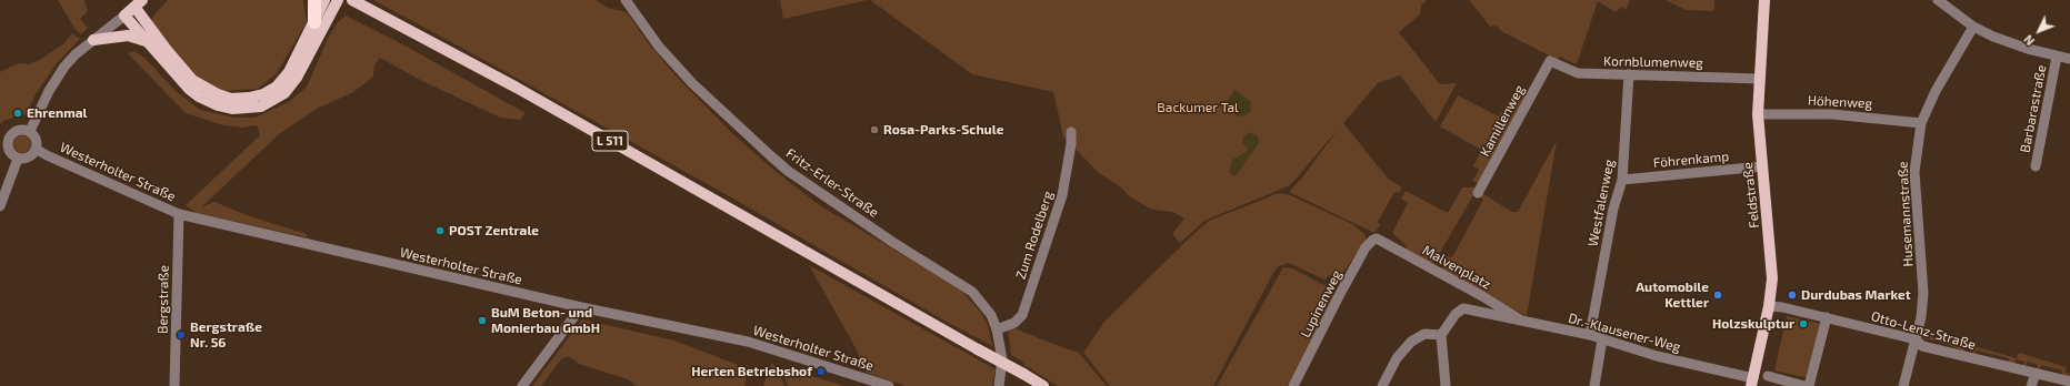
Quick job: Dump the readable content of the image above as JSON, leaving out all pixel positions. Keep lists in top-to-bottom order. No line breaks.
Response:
{"streets":{"main road":["L 511","Feldstraße"],"street":["Kornblumenweg","Höhenweg","Barbarastraße","Kamillenweg","Föhrenkamp","Westerholter Straße","Fritz-Erler-Straße","Westfalenweg","Husemannstraße","Zum Rodelberg","Malvenplatz","Bergstraße","Lupinenweg","Otto-Lenz-Straße","Dr.-Klausener-Weg"]},"crossings":[["Kornblumenweg","Kamillenweg"],["Kornblumenweg","Feldstraße"],["Kornblumenweg","Westfalenweg"],["Höhenweg","Feldstraße"],["Höhenweg","Husemannstraße"],["Föhrenkamp","Feldstraße"],["Föhrenkamp","Westfalenweg"],["Westerholter Straße","Bergstraße"],["Fritz-Erler-Straße","Zum Rodelberg"],["Feldstraße","Otto-Lenz-Straße"],["Feldstraße","Dr.-Klausener-Weg"],["Westfalenweg","Dr.-Klausener-Weg"],["Husemannstraße","Otto-Lenz-Straße"],["Malvenplatz","Lupinenweg"],["Malvenplatz","Dr.-Klausener-Weg"]],"parks":["Backumer Tal"],"places":["Ehrenmal","Rosa-Parks-Schule","POST Zentrale","Automobile Kettler","Durdubas Market","BuM Beton- und Monierbau GmbH","Holzskulptur","Bergstraße Nr. 56","Herten Betriebshof"],"north":"bottom left"}
